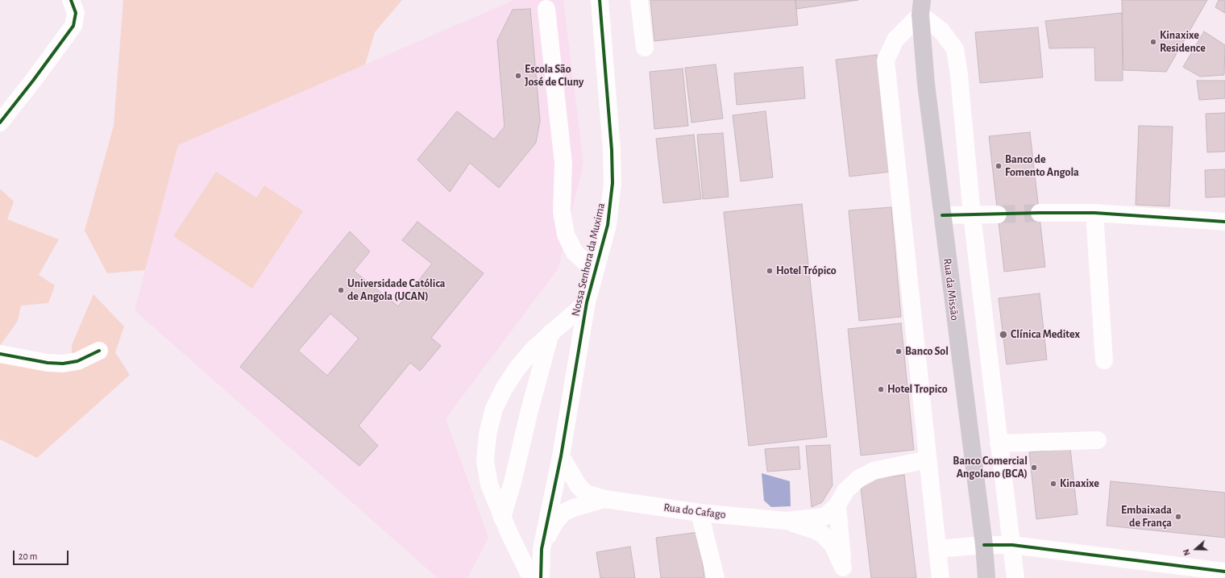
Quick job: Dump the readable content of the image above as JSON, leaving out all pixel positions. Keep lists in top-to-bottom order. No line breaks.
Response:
{"streets":{"main road":["Rua da Missão"],"street":["Nossa Senhora da Muxima","Rua do Cafago"]},"crossings":[["Nossa Senhora da Muxima","Rua do Cafago"]],"places":["Kinaxixe Residence","Escola São José de Cluny","Banco de Fomento Angola","Hotel Trópico","Universidade Católica de Angola (UCAN)","Clínica Meditex","Banco Sol","Hotel Tropico","Banco Comercial Angolano (BCA)","Kinaxixe","Embaixada de França"],"scale_bar":"20 m","north":"left"}
